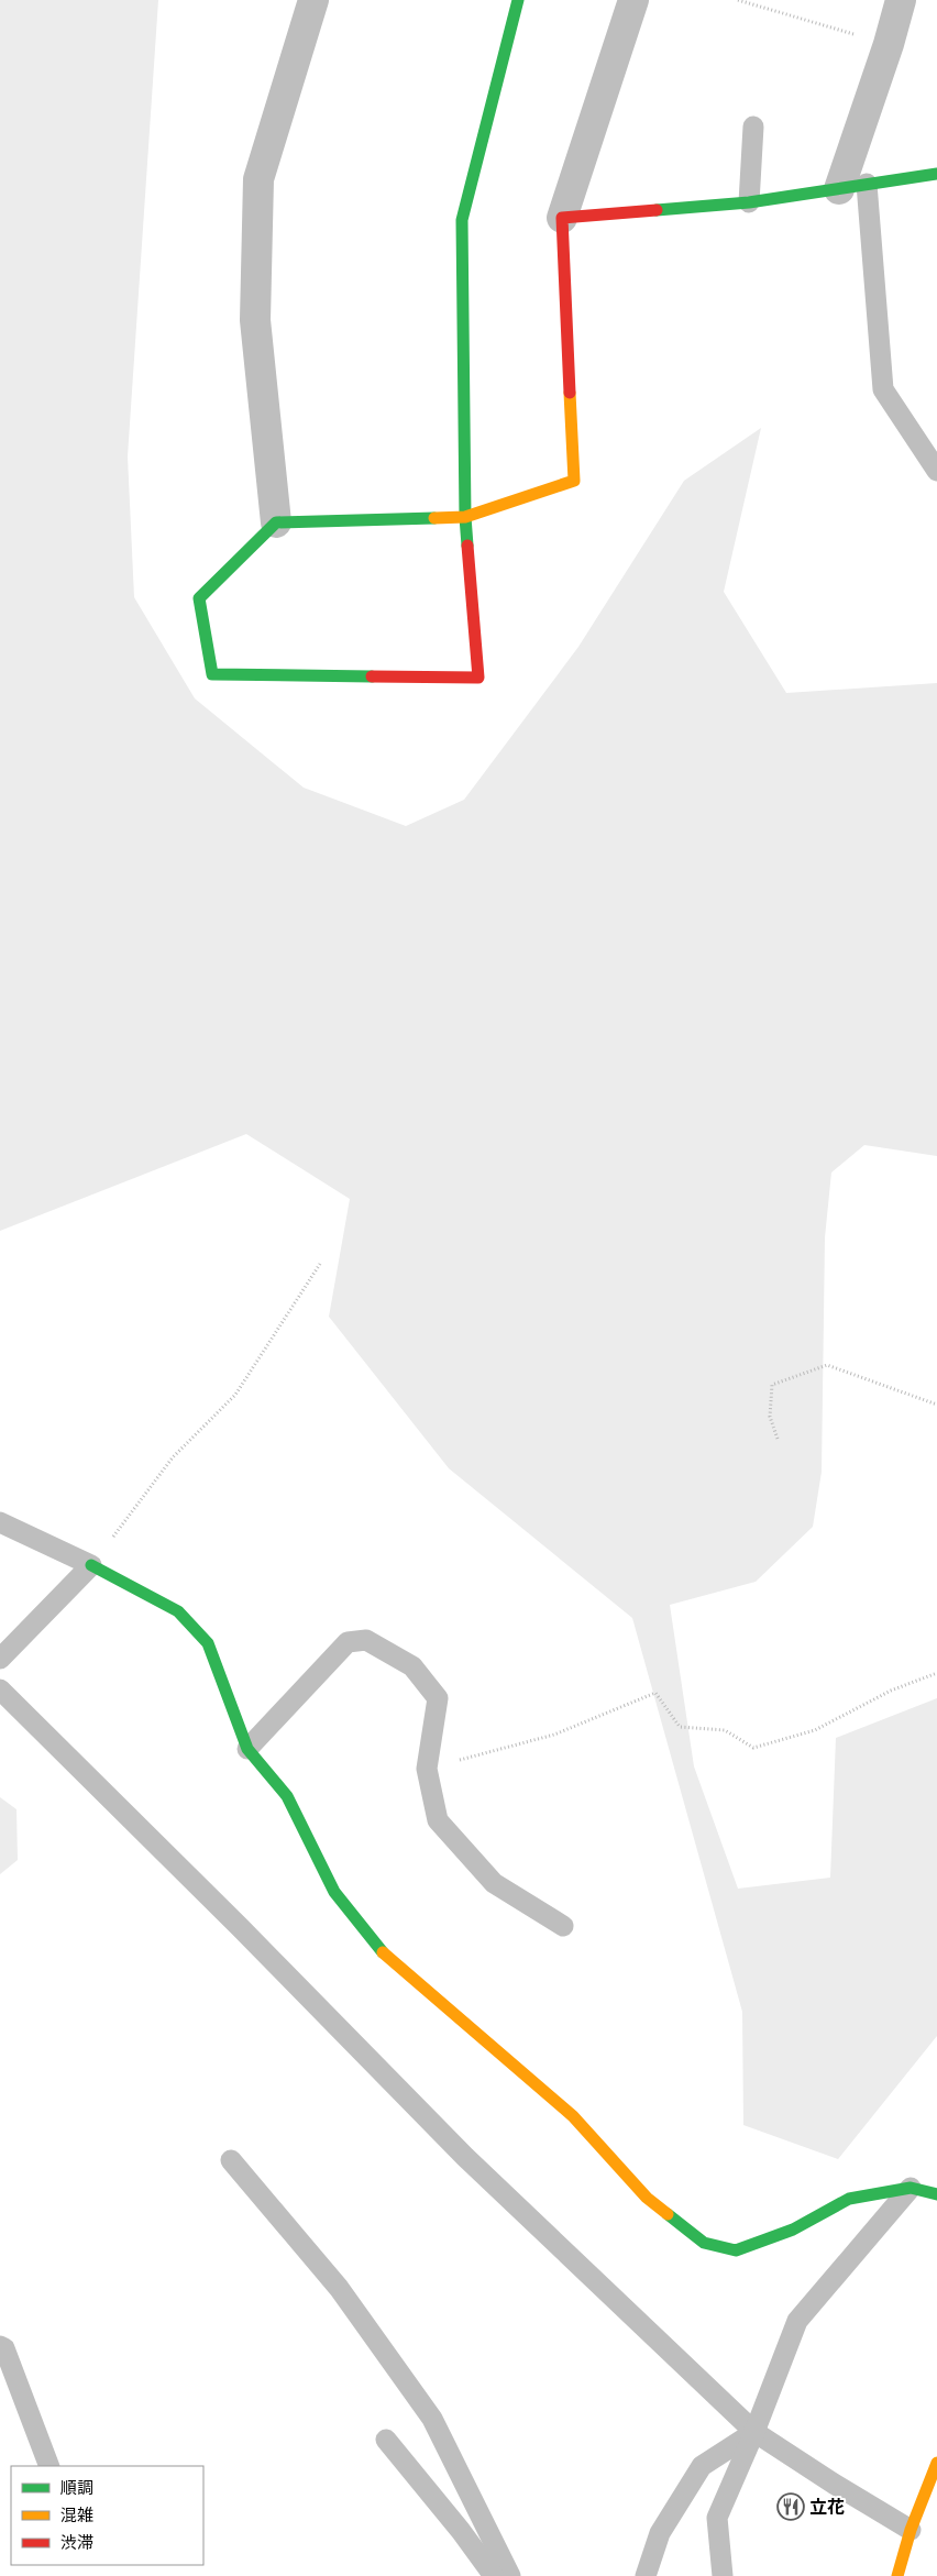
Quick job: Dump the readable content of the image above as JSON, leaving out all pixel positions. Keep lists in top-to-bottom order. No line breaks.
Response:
{"places":{"restaurant":["立花"]},"legend":["順調","混雑","渋滞"]}
